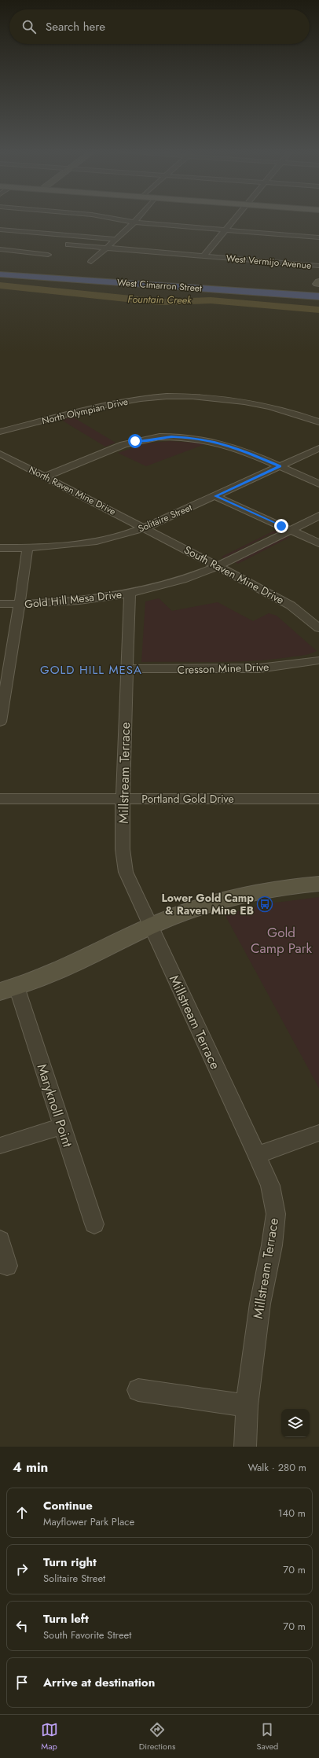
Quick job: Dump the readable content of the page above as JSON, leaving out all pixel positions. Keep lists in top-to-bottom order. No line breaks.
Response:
{"streets":{"highway":["West Cimarron Street"],"street":["West Vermijo Avenue","North Olympian Drive","North Raven Mine Drive","Solitaire Street","South Raven Mine Drive","Gold Hill Mesa Drive","Cresson Mine Drive","Millstream Terrace","Portland Gold Drive","Maryknoll Point"]},"crossings":[["North Raven Mine Drive","Solitaire Street"],["North Raven Mine Drive","South Raven Mine Drive"],["Solitaire Street","South Raven Mine Drive"],["South Raven Mine Drive","Gold Hill Mesa Drive"],["Gold Hill Mesa Drive","Millstream Terrace"],["Cresson Mine Drive","Millstream Terrace"],["Millstream Terrace","Portland Gold Drive"]],"districts":["GOLD HILL MESA"],"water":["Fountain Creek"],"parks":["Gold Camp Park"],"places":{"bus stop":["Lower Gold Camp & Raven Mine EB"]},"page":{"search":"Search here","heading":["4 min","Walk · 280 m"],"list":[["Continue","Mayflower Park Place","140 m"],["Turn right","Solitaire Street","70 m"],["Turn left","South Favorite Street","70 m"],"Arrive at destination"],"nav":["Map","Directions","Saved"]}}
